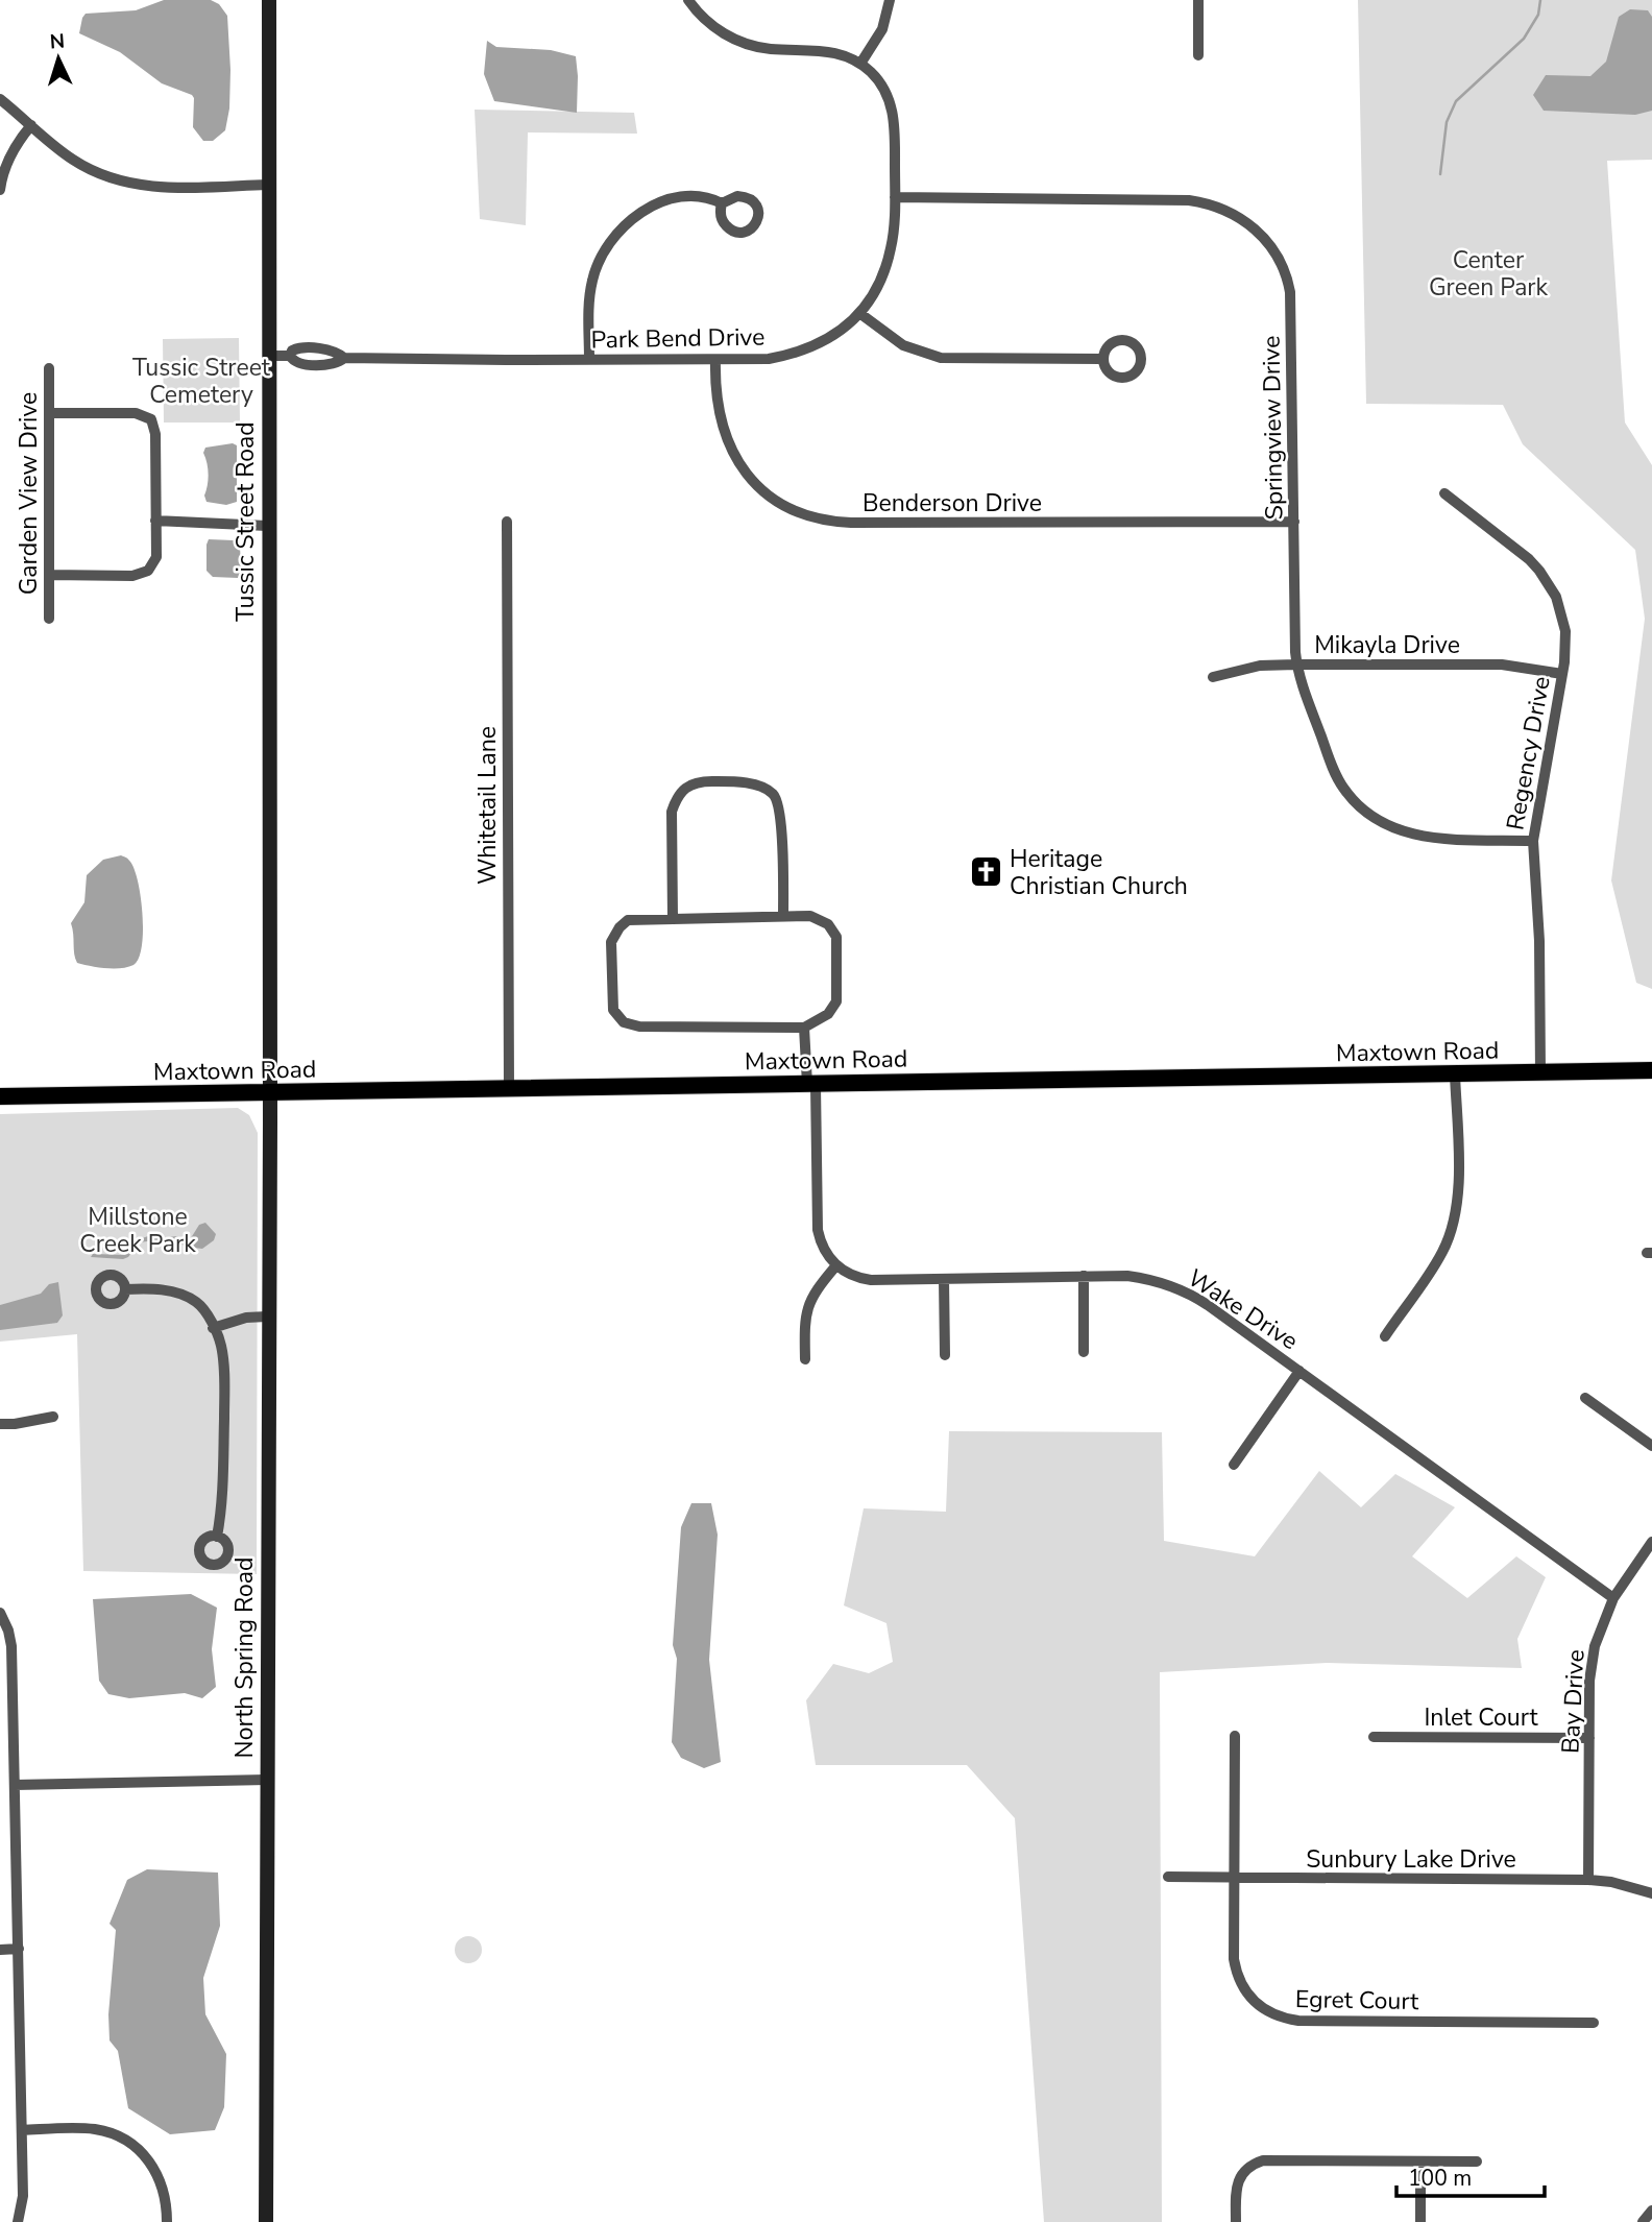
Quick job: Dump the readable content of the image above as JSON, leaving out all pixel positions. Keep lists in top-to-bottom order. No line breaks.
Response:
{"streets":{"main road":["Tussic Street Road","Maxtown Road","North Spring Road"],"street":["Park Bend Drive","Springview Drive","Garden View Drive","Benderson Drive","Mikayla Drive","Regency Drive","Whitetail Lane","Wake Drive","Bay Drive","Inlet Court","Sunbury Lake Drive","Egret Court"]},"crossings":[["Park Bend Drive","Springview Drive"],["Park Bend Drive","Benderson Drive"],["Park Bend Drive","Tussic Street Road"],["Springview Drive","Benderson Drive"],["Springview Drive","Mikayla Drive"],["Springview Drive","Regency Drive"],["Tussic Street Road","Maxtown Road"],["Tussic Street Road","North Spring Road"],["Mikayla Drive","Regency Drive"],["Regency Drive","Maxtown Road"],["Whitetail Lane","Maxtown Road"],["Maxtown Road","North Spring Road"],["Wake Drive","Bay Drive"],["Bay Drive","Inlet Court"],["Bay Drive","Sunbury Lake Drive"],["Sunbury Lake Drive","Egret Court"]],"parks":["Center Green Park","Tussic Street Cemetery","Millstone Creek Park"],"places":{"church":["Heritage Christian Church"]},"scale_bar":"100 m","north":"top"}
